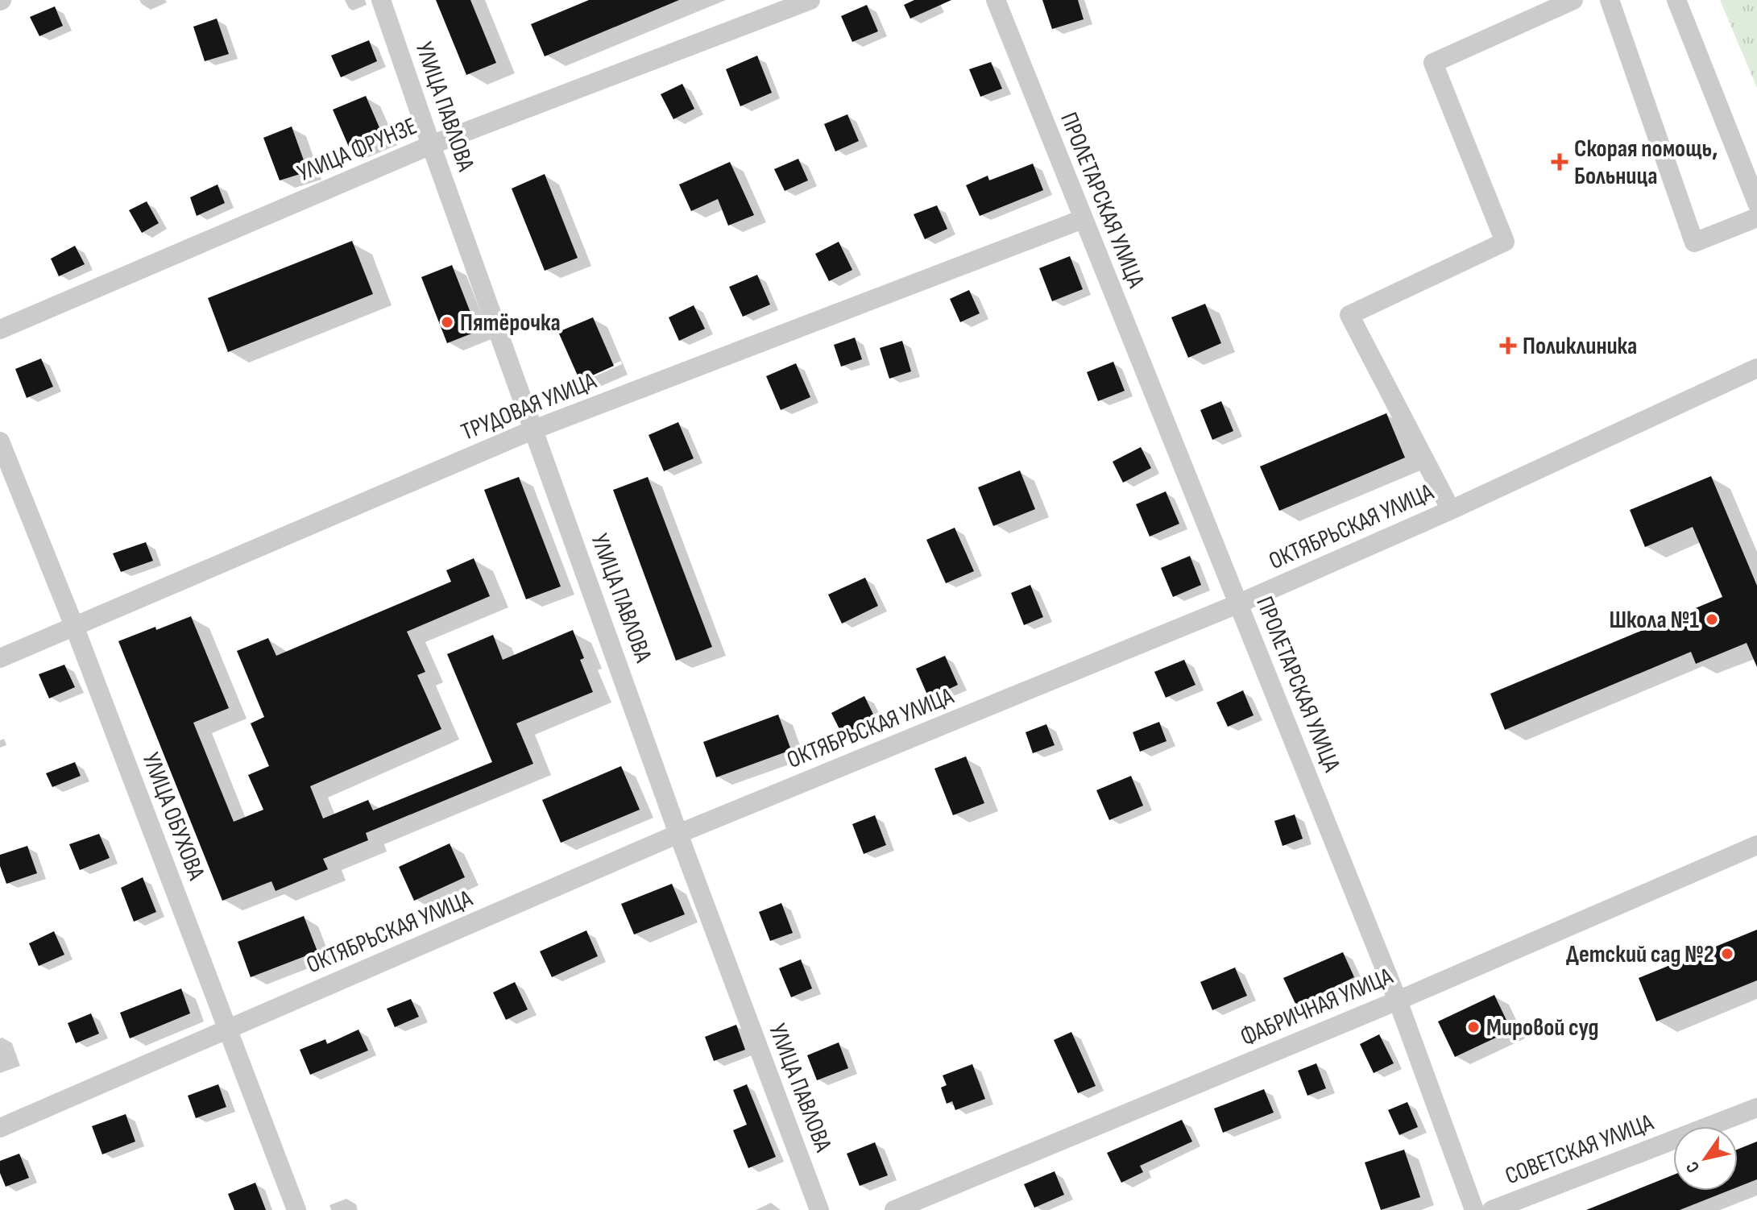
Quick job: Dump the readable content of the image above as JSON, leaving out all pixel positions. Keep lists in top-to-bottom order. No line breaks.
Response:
{"streets":{"street":["УЛИЦА ПАВЛОВА","УЛИЦА ФРУНЗЕ","ПРОЛЕТАРСКАЯ УЛИЦА","ТРУДОВАЯ УЛИЦА","ОКТЯБРЬСКАЯ УЛИЦА","УЛИЦА ОБУХОВА","ФАБРИЧНАЯ УЛИЦА","СОВЕТСКАЯ УЛИЦА"]},"crossings":[["УЛИЦА ПАВЛОВА","УЛИЦА ФРУНЗЕ"],["УЛИЦА ПАВЛОВА","ТРУДОВАЯ УЛИЦА"],["УЛИЦА ПАВЛОВА","ОКТЯБРЬСКАЯ УЛИЦА"],["ПРОЛЕТАРСКАЯ УЛИЦА","ТРУДОВАЯ УЛИЦА"],["ПРОЛЕТАРСКАЯ УЛИЦА","ОКТЯБРЬСКАЯ УЛИЦА"],["ПРОЛЕТАРСКАЯ УЛИЦА","ФАБРИЧНАЯ УЛИЦА"],["ТРУДОВАЯ УЛИЦА","УЛИЦА ОБУХОВА"],["ОКТЯБРЬСКАЯ УЛИЦА","УЛИЦА ОБУХОВА"]],"places":{"health":["Скорая помощь, Больница","Поликлиника"],"other":["Пятёрочка","Школа №1","Детский сад №2","Мировой суд"]},"north":"bottom left"}
